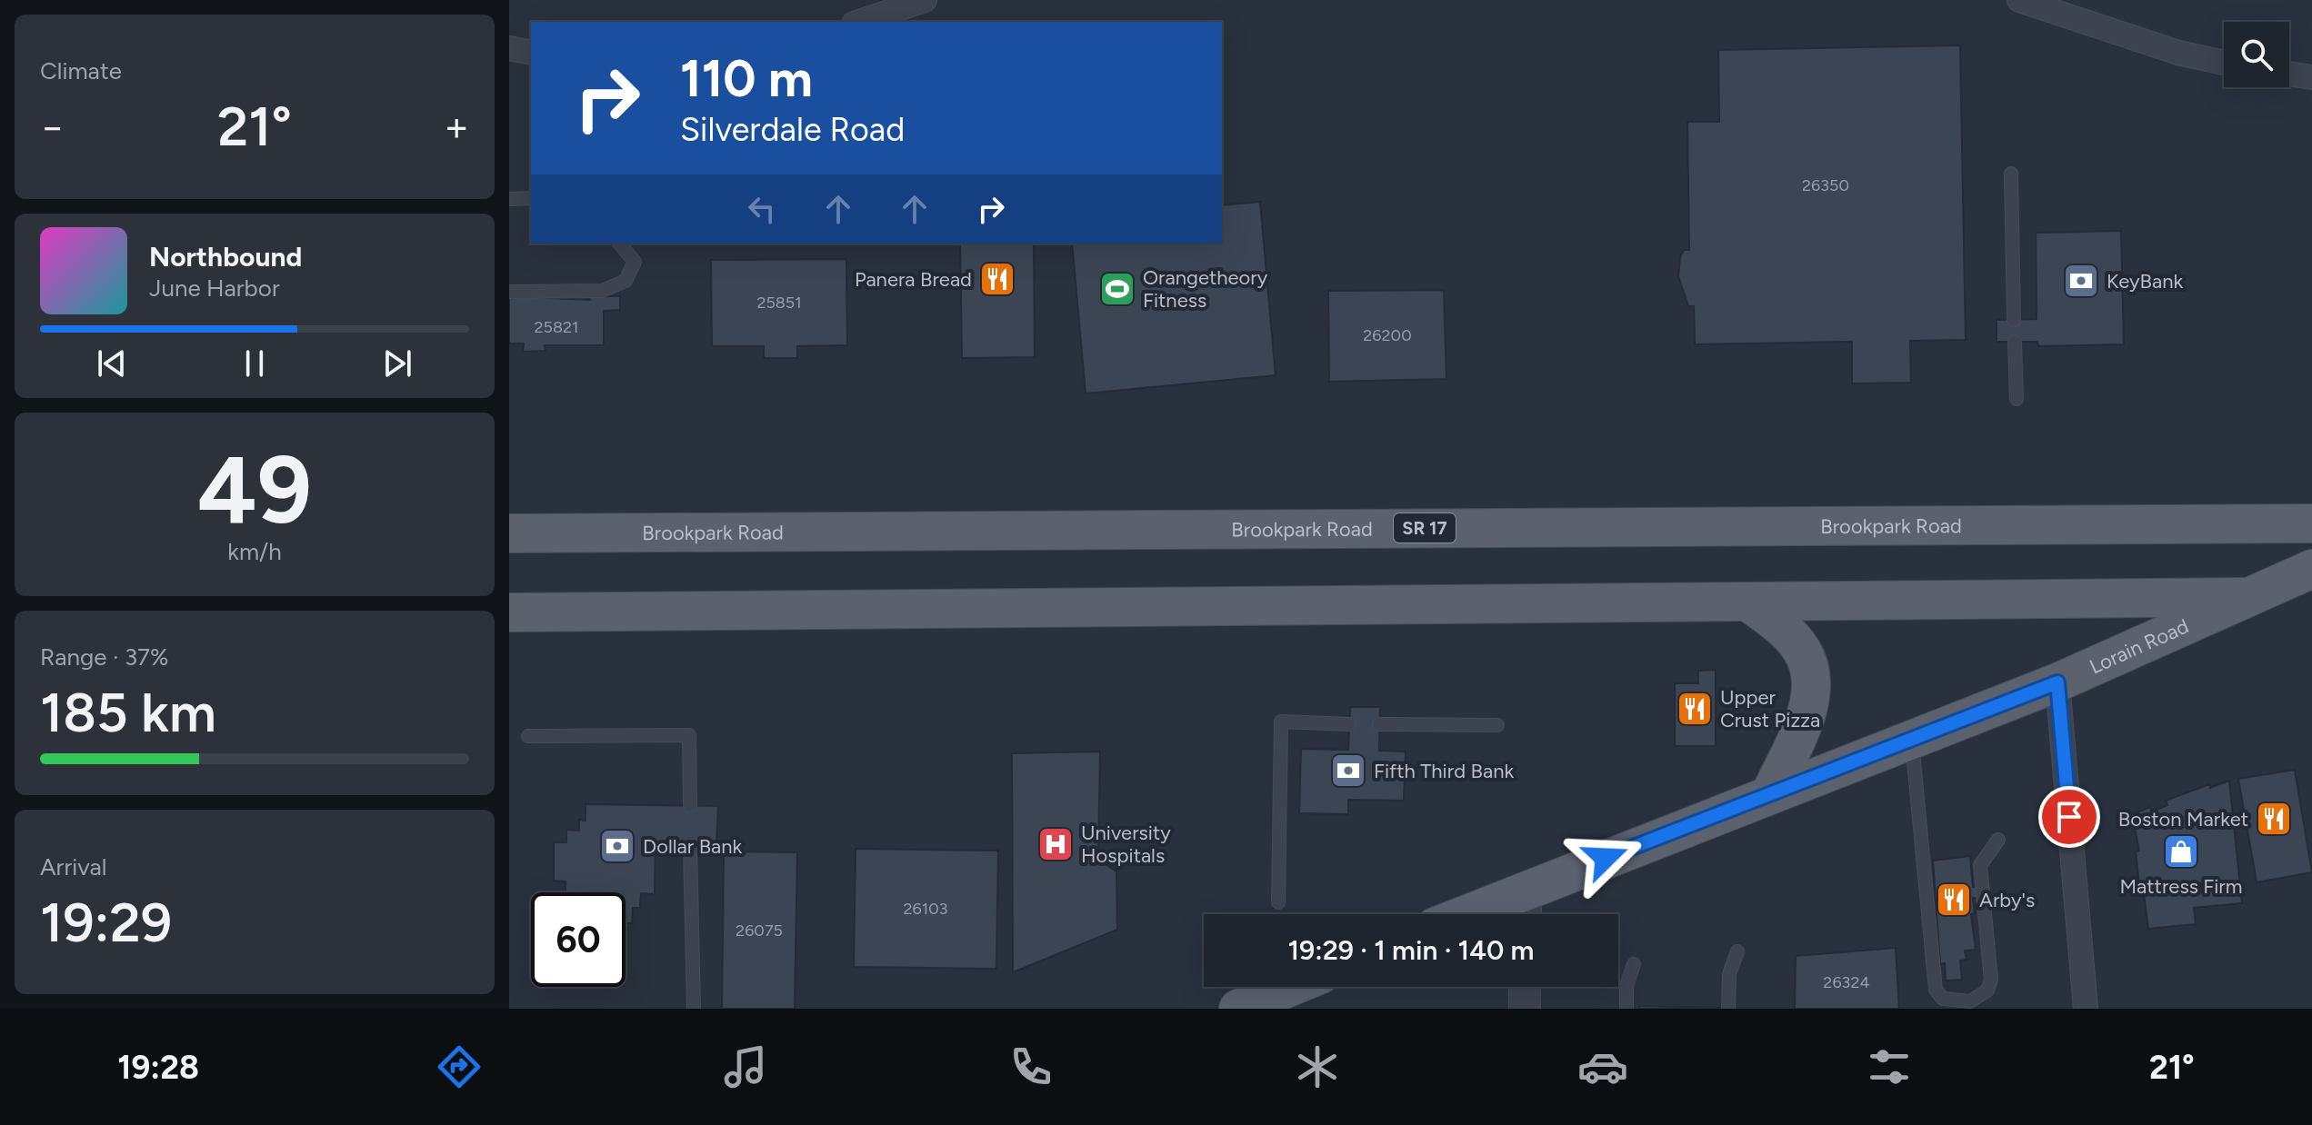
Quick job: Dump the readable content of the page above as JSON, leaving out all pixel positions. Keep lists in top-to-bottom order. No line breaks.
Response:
{"streets":{"main road":["Brookpark Road","SR 17","Lorain Road"]},"places":{"restaurant":["Panera Bread","Upper Crust Pizza","Boston Market","Arby's"],"bank":["KeyBank","Fifth Third Bank","Dollar Bank"],"sports":["Orangetheory Fitness"],"hospital":["University Hospitals"],"shop":["Mattress Firm"]},"house_numbers":["26350","25851","25821","26200","26103","26075","26324"],"page":{"tile":["Climate",["49","km/h"],["Range · 37%","185 km"],["Arrival","19:29"]],"turn":["110 m","Silverdale Road"],"heat":["−","21°","+"],"song":["Northbound","June Harbor"],"limit":"60","trip":"19:29 · 1 min · 140 m","tabs":["19:28","21°"]}}
